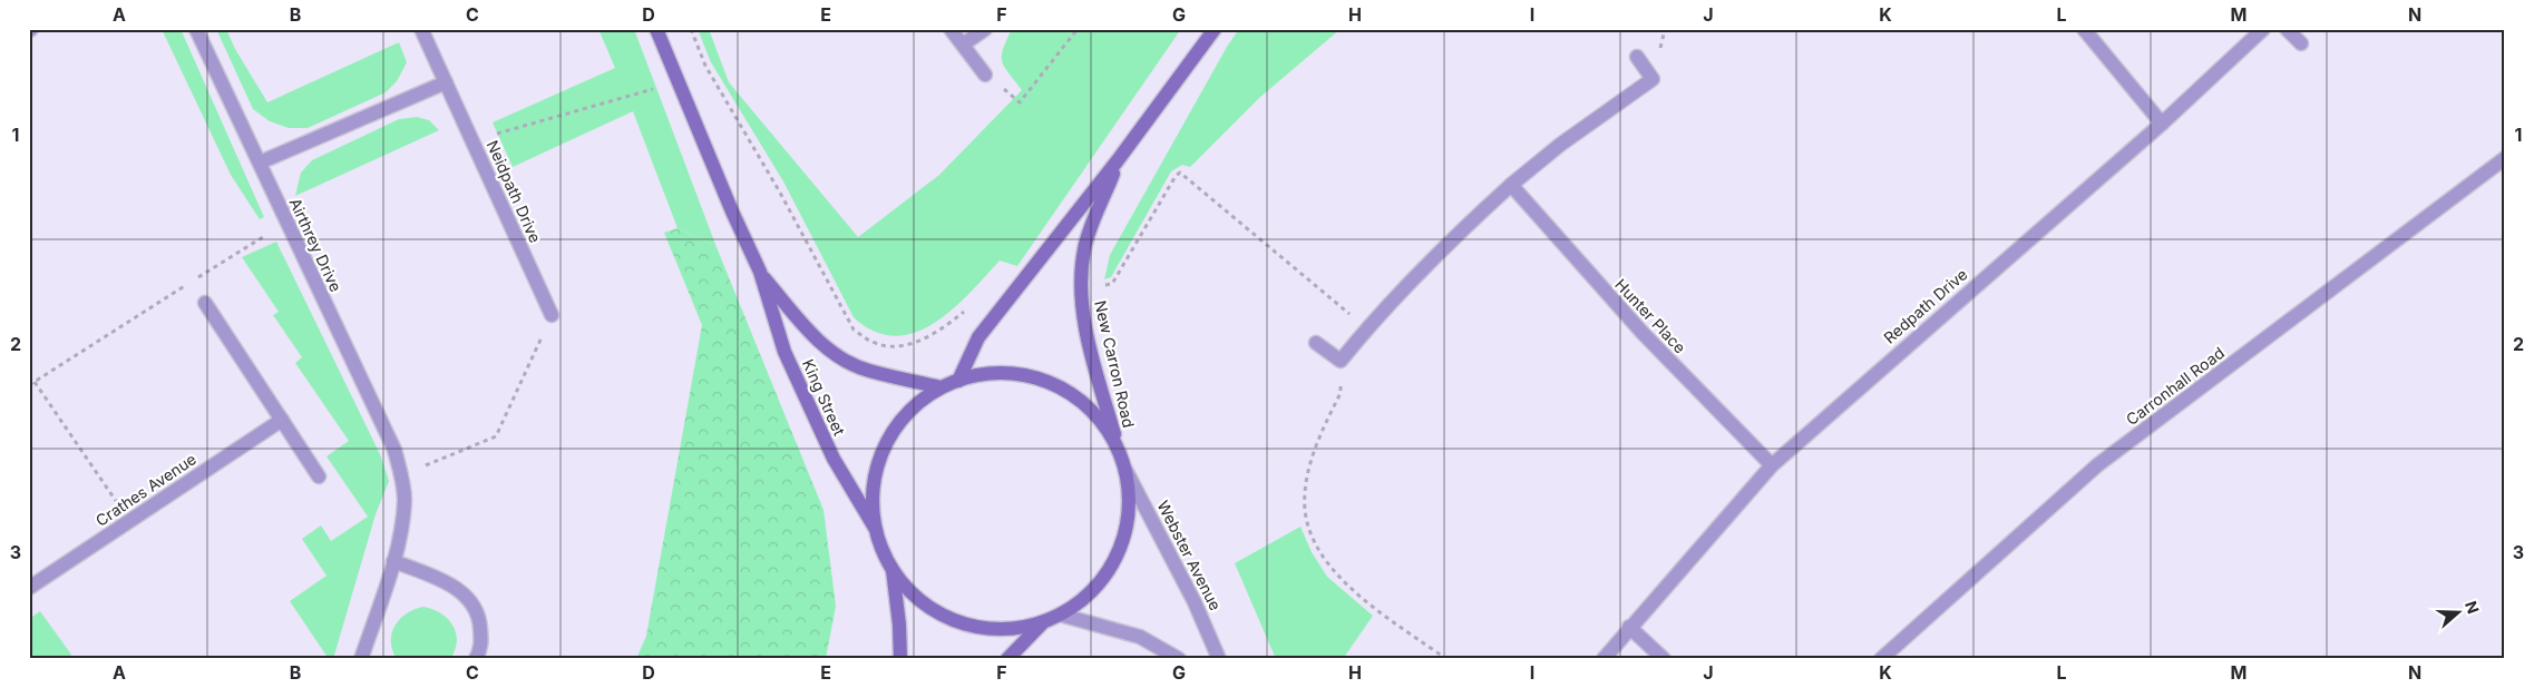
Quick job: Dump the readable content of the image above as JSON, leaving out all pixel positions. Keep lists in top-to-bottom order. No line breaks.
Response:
{"streets":{"main road":["New Carron Road","King Street"],"street":["Neidpath Drive","Airthrey Drive","Redpath Drive","Hunter Place","Carronhall Road","Crathes Avenue","Webster Avenue"]},"crossings":[["Redpath Drive","Hunter Place"]],"north":"right","grid":{"columns":["A","B","C","D","E","F","G","H","I","J","K","L","M","N"],"rows":["1","2","3"]}}
